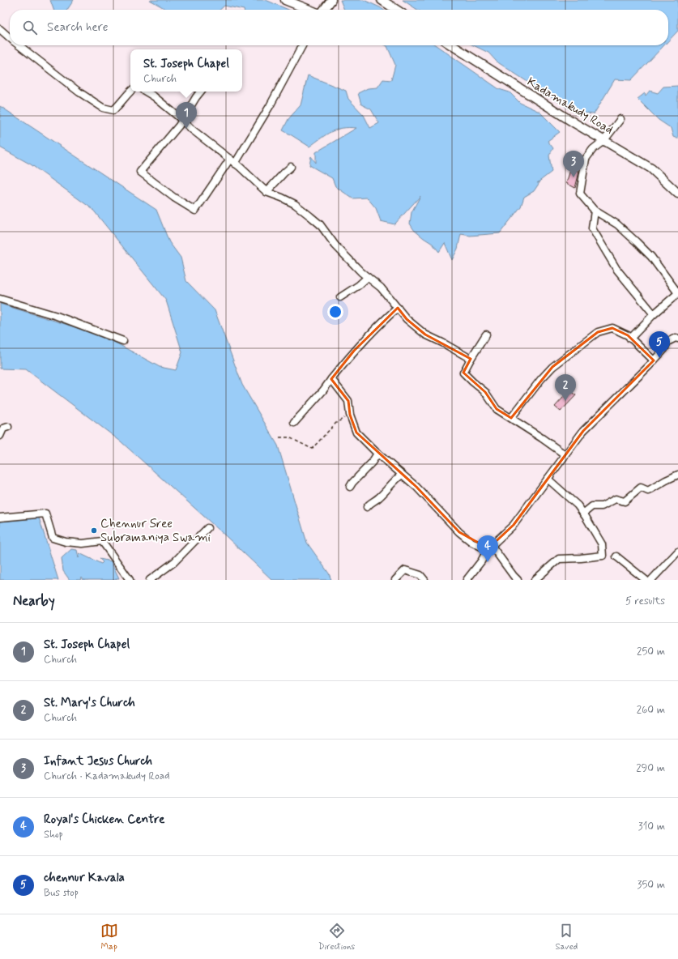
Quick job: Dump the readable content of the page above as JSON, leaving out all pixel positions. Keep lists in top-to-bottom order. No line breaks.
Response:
{"streets":{"street":["Kadamakudy Road"]},"places":["Chennur Sree Subramaniya Swami"],"page":{"search":"Search here","popup":["St. Joseph Chapel","Church"],"pins":["1","3","5","2","4"],"heading":["Nearby","5 results"],"list":[{"mark":"1","name":"St. Joseph Chapel","note":"Church","value":"250 m"},{"mark":"2","name":"St. Mary's Church","note":"Church","value":"260 m"},{"mark":"3","name":"Infant Jesus Church","note":"Church · Kadamakudy Road","value":"290 m"},{"mark":"4","name":"Royal's Chicken Centre","note":"Shop","value":"310 m"},{"mark":"5","name":"chennur Kavala","note":"Bus stop","value":"350 m"}],"nav":["Map","Directions","Saved"]}}
